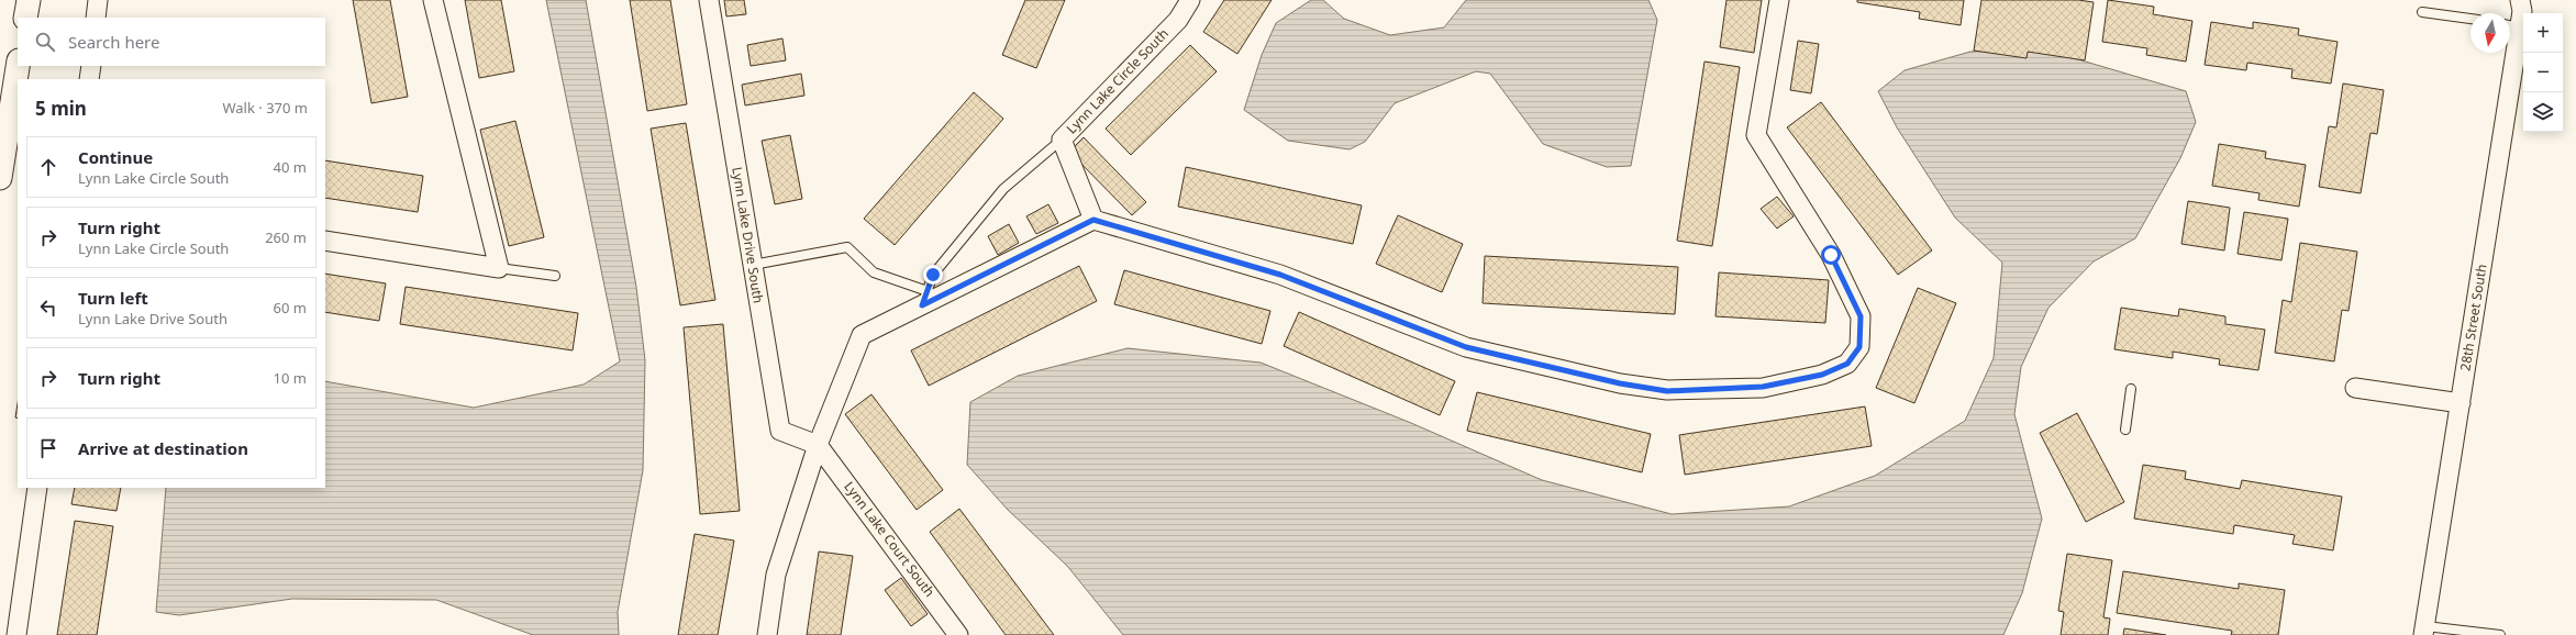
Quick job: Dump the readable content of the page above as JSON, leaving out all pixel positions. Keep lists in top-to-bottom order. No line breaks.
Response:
{"streets":{"street":["Lynn Lake Circle South","Lynn Lake Drive South","28th Street South","Lynn Lake Court South"]},"crossings":[["Lynn Lake Drive South","Lynn Lake Court South"]],"north":"bottom","page":{"map_buttons":["+","−"],"search":"Search here","heading":["5 min","Walk · 370 m"],"list":[["Continue","Lynn Lake Circle South","40 m"],["Turn right","Lynn Lake Circle South","260 m"],["Turn left","Lynn Lake Drive South","60 m"],["Turn right","10 m"],"Arrive at destination"]}}
